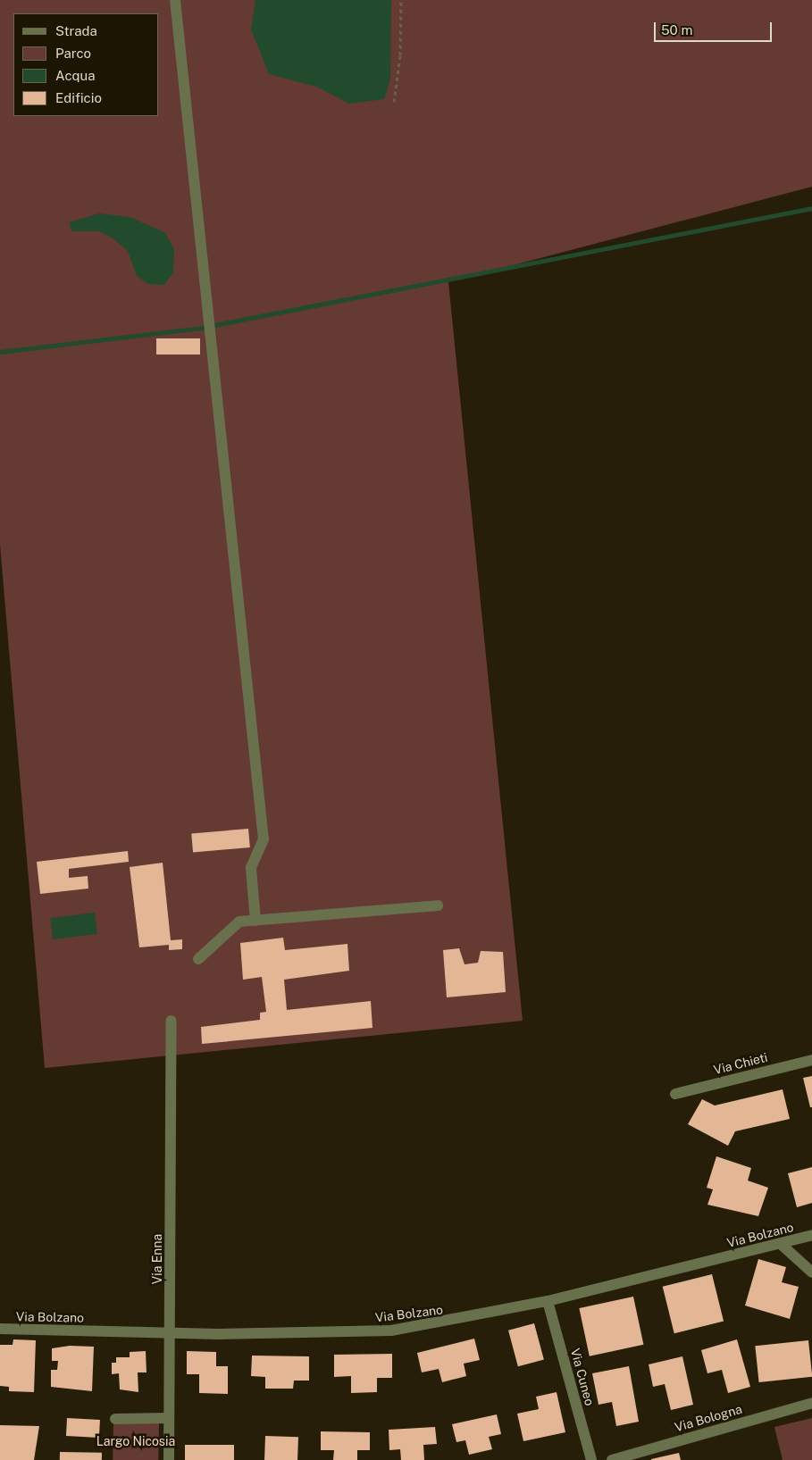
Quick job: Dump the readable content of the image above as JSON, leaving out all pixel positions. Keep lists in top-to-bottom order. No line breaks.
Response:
{"streets":{"street":["Via Chieti","Via Bolzano","Via Enna","Via Cuneo","Via Bologna"]},"crossings":[["Via Bolzano","Via Enna"],["Via Bolzano","Via Cuneo"]],"parks":["Largo Nicosia"],"legend":["Strada","Parco","Acqua","Edificio"],"scale_bar":"50 m"}
